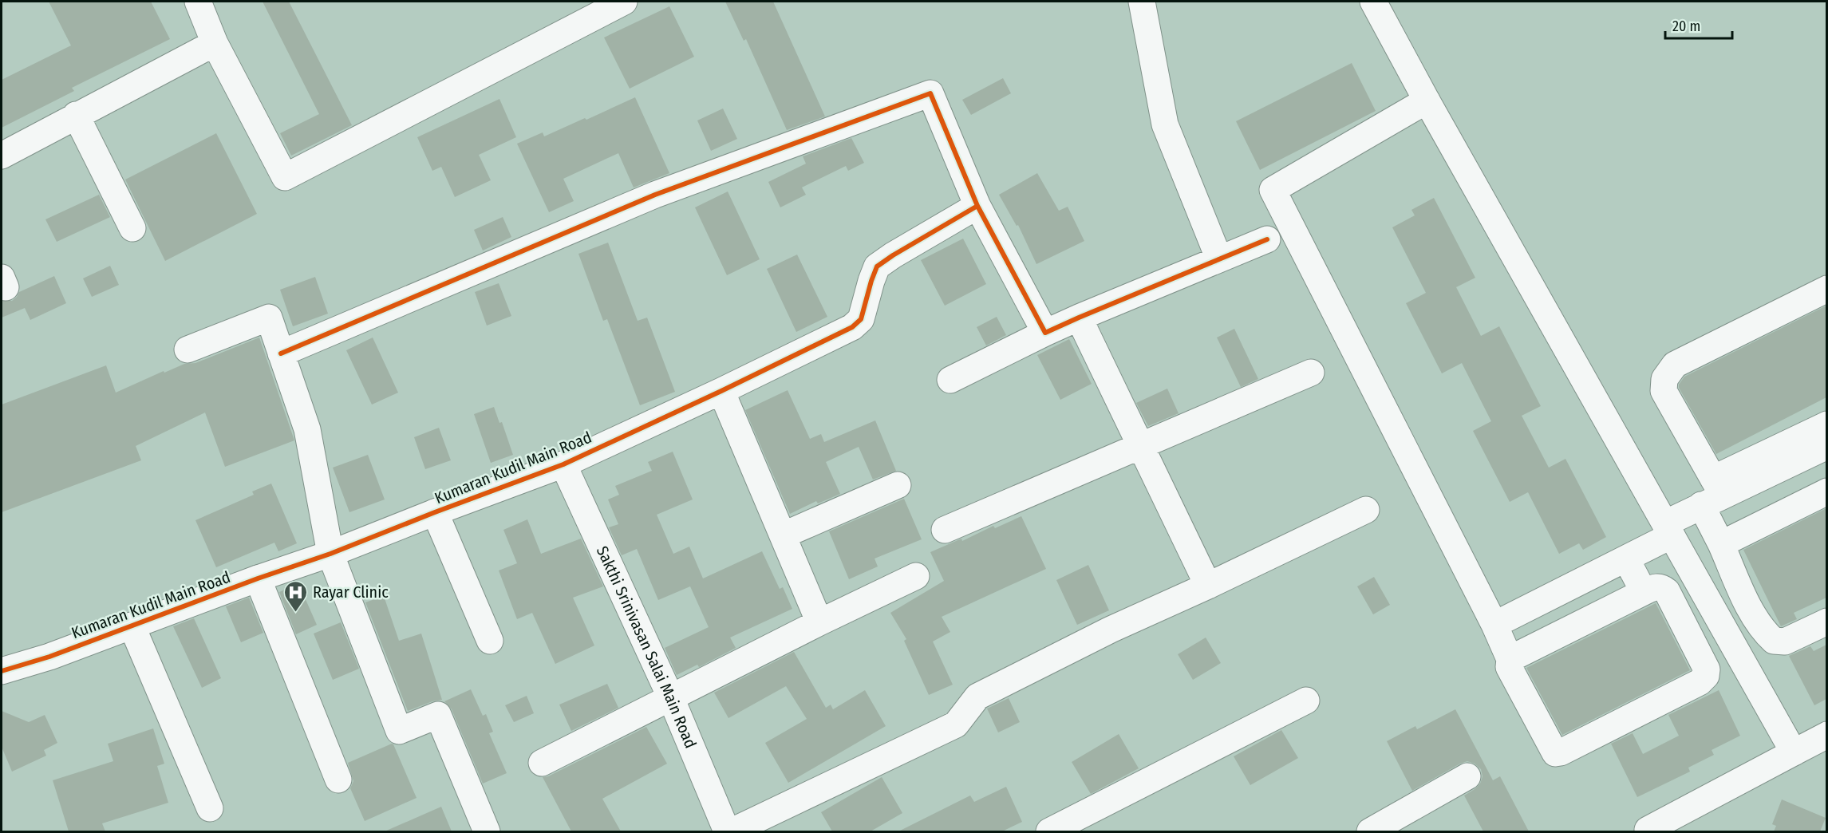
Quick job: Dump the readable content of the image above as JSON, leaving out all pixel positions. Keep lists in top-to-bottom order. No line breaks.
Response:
{"streets":{"street":["Kumaran Kudil Main Road","Sakthi Srinivasan Salai Main Road"]},"crossings":[["Kumaran Kudil Main Road","Sakthi Srinivasan Salai Main Road"]],"places":{"hospital":["Rayar Clinic"]},"scale_bar":"20 m"}
